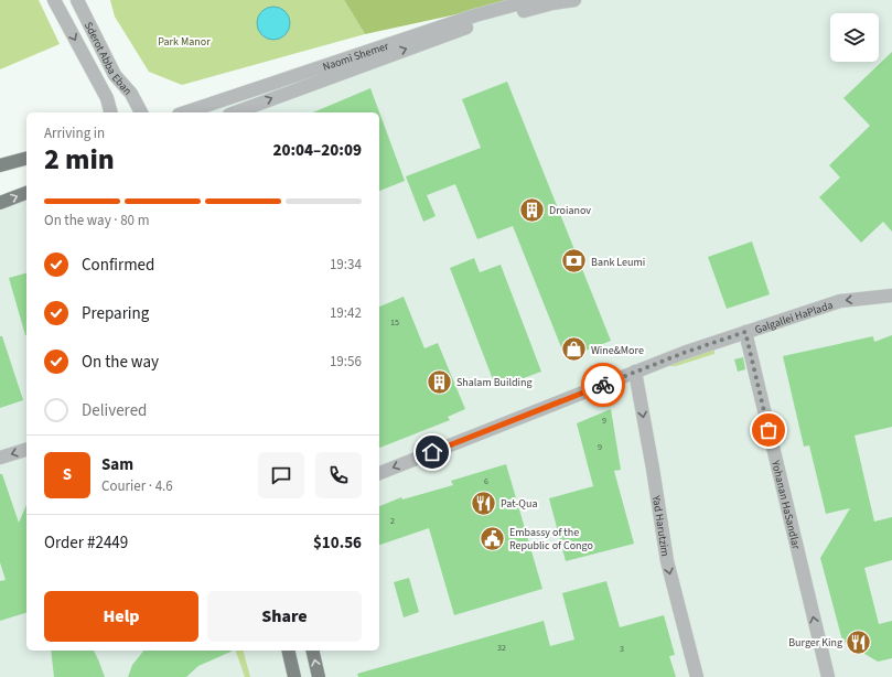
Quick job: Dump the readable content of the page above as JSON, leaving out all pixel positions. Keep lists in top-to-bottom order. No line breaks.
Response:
{"streets":{"street":["Naomi Shemer","Sderot Abba Eban","Galgallei HaPlada","Yohanan HaSandlar","Yad Harutzim"]},"crossings":[["Galgallei HaPlada","Yohanan HaSandlar"],["Galgallei HaPlada","Yad Harutzim"]],"one_way":["Galgallei HaPlada","Yohanan HaSandlar","Yad Harutzim"],"parks":["Park Manor"],"places":{"building":["Droianov","Shalam Building"],"bank":["Bank Leumi"],"shop":["Wine&More"],"restaurant":["Pat-Qua","Burger King"],"public building":["Embassy of the Republic of Congo"]},"house_numbers":["15","9","9","6","2","32","3"],"page":{"heading":["2 min","Arriving in","20:04–20:09"],"panel":["Sam","Courier · 4.6","Order #2449","$10.56"],"bar":"On the way · 80 m","list":[["Confirmed","19:34"],["Preparing","19:42"],["On the way","19:56"],"Delivered"],"round":"S","buttons":["Help","Share"]}}
